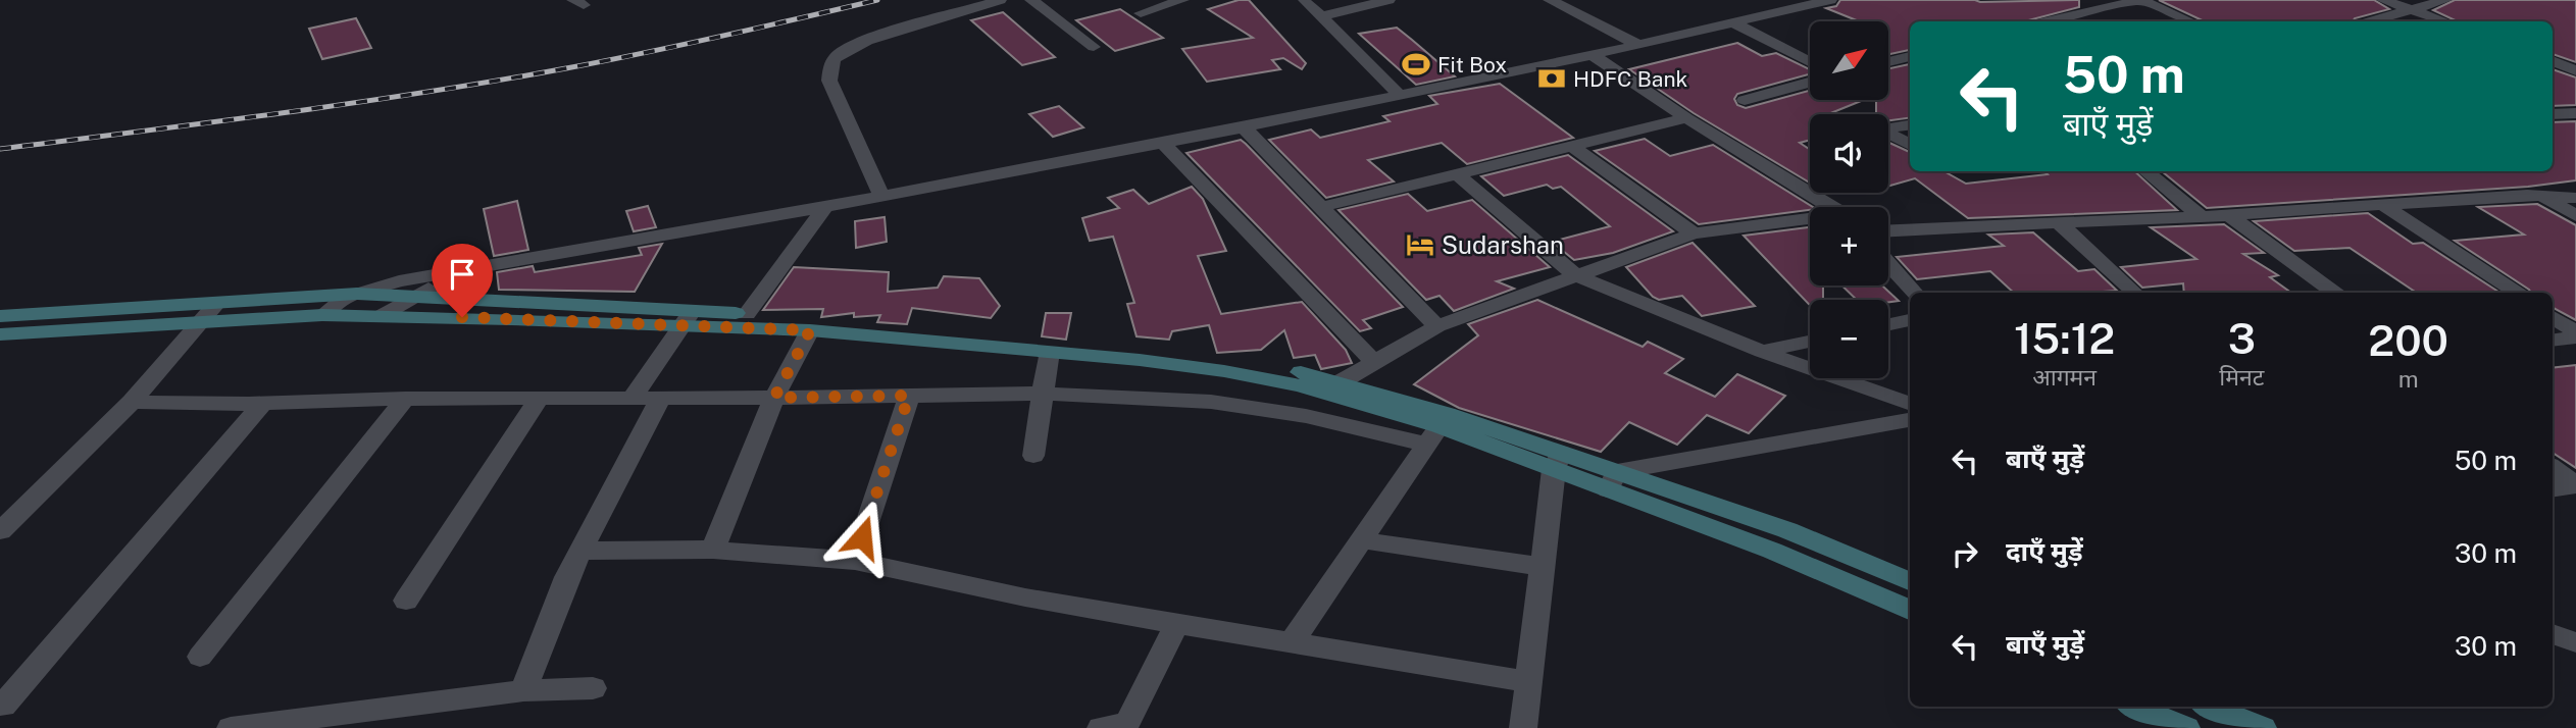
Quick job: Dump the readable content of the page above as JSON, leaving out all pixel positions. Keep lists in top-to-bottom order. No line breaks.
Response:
{"places":{"sports":["Fit Box"],"bank":["HDFC Bank"],"hotel":["Sudarshan"]},"north":"top right","page":{"map_buttons":["+","−"],"turn":["50 m","बाएँ मुड़ें"],"eta":["15:12","आगमन","3","मिनट","200","m"],"list":[{"name":"बाएँ मुड़ें","value":"50 m"},{"name":"दाएँ मुड़ें","value":"30 m"},{"name":"बाएँ मुड़ें","value":"30 m"}]}}
